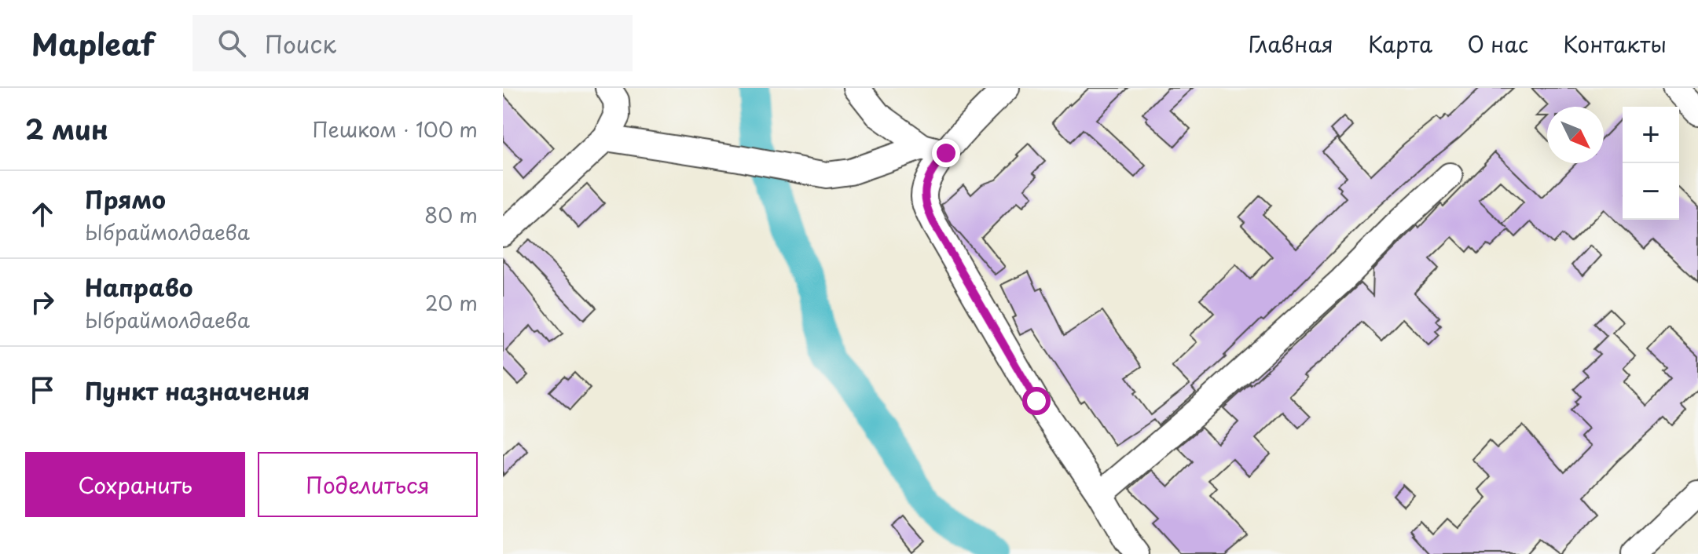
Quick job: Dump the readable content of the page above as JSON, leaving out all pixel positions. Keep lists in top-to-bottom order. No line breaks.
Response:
{"north":"bottom right","page":{"header":"Mapleaf","search":"Поиск","nav":["Главная","Карта","О нас","Контакты"],"heading":["2 мин","Пешком · 100 m"],"map_buttons":["+","−"],"list":[["Прямо","Ыбраймолдаева","80 m"],["Направо","Ыбраймолдаева","20 m"],"Пункт назначения"],"buttons":["Сохранить","Поделиться"]}}
